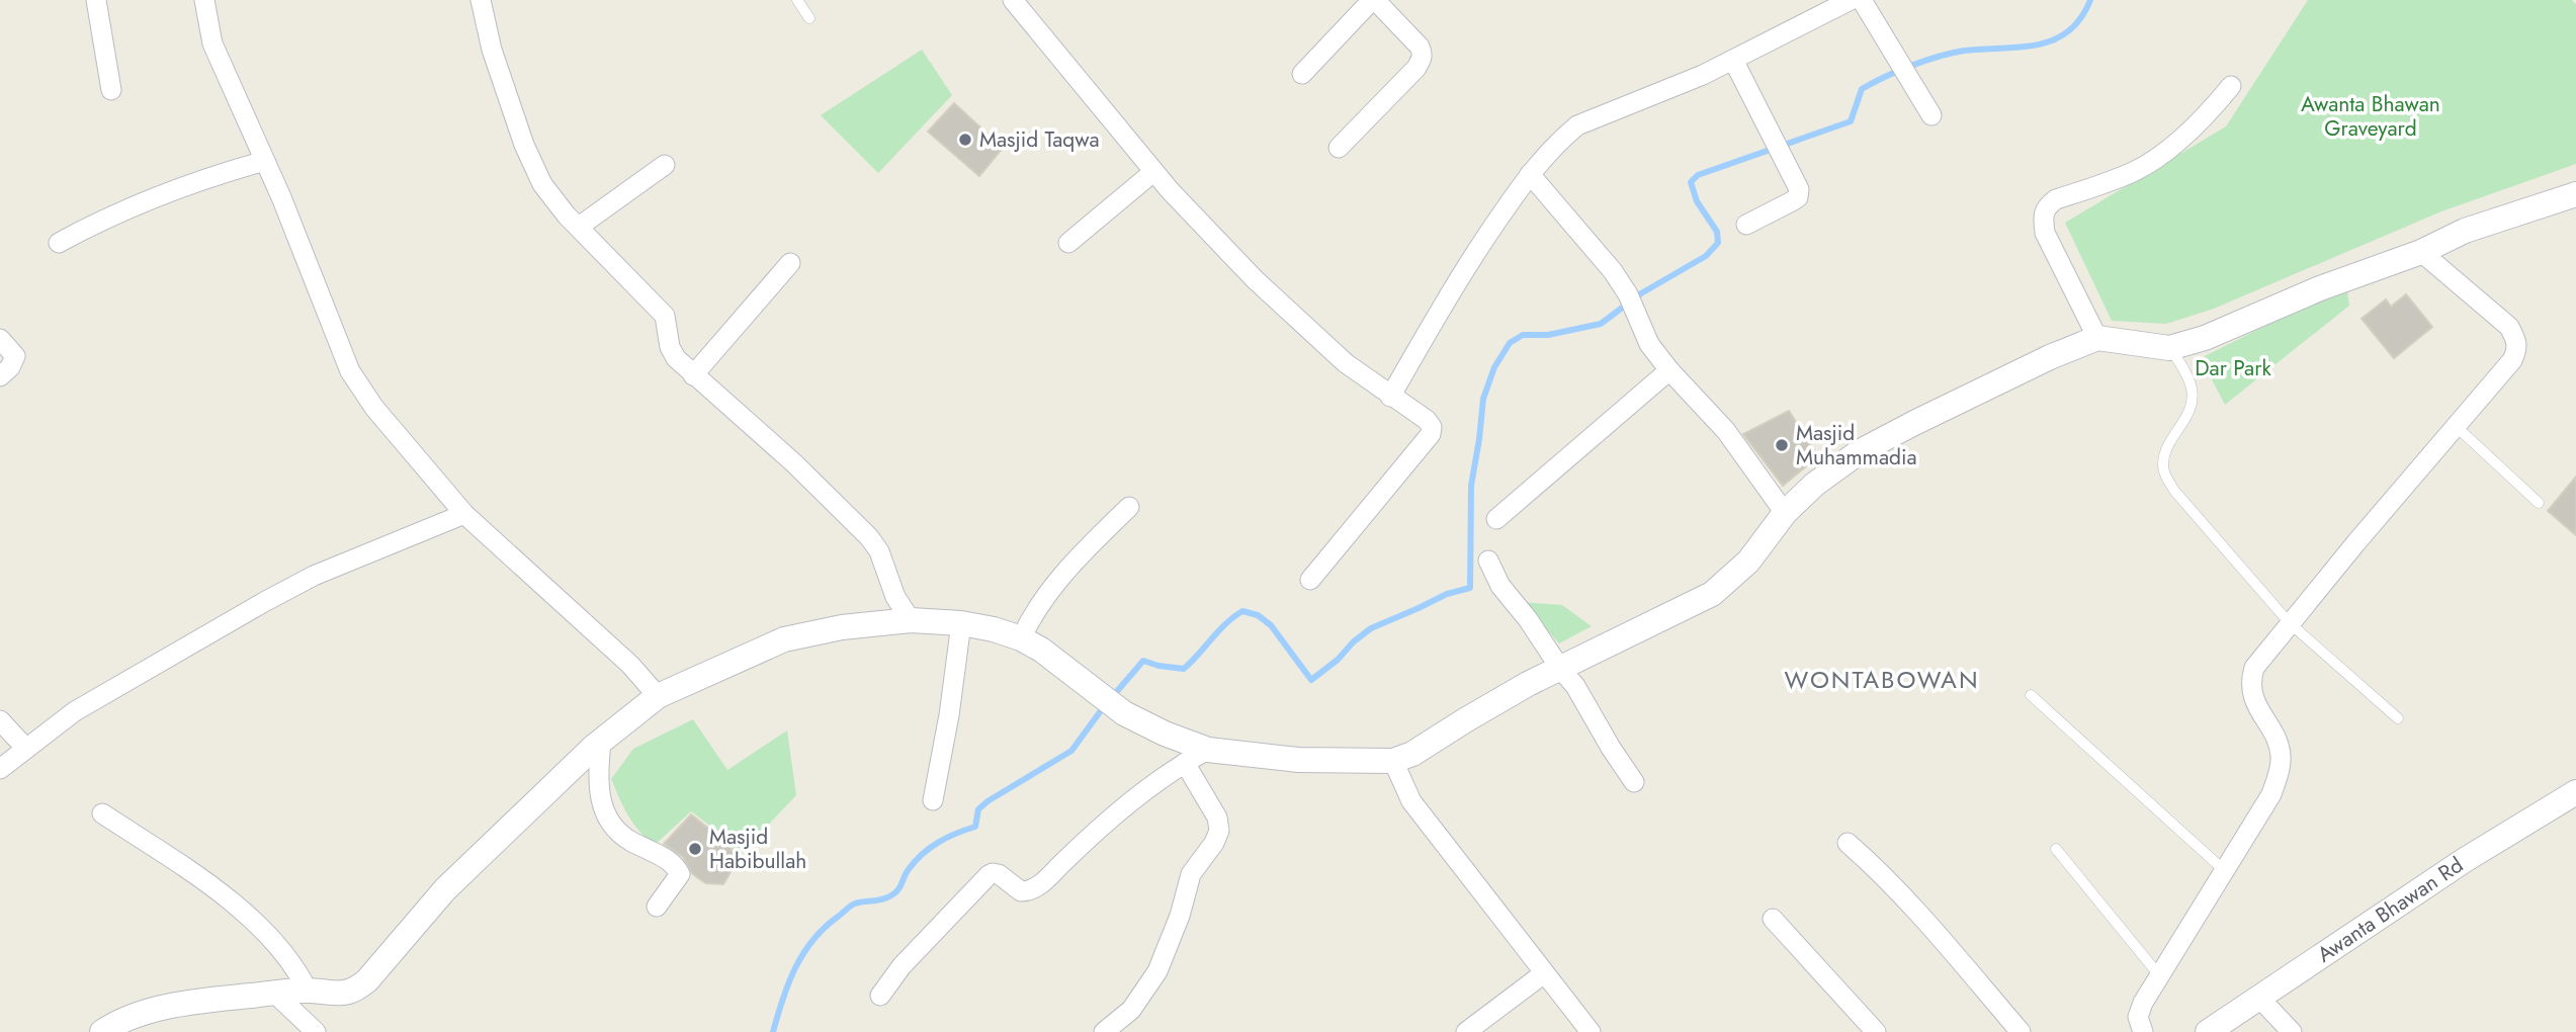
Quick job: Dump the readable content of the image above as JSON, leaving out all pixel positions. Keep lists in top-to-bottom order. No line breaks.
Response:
{"streets":{"street":["Awanta Bhawan Rd"]},"districts":["WONTABOWAN"],"parks":["Awanta Bhawan Graveyard","Dar Park"],"places":["Masjid Taqwa","Masjid Muhammadia","Masjid Habibullah"]}
